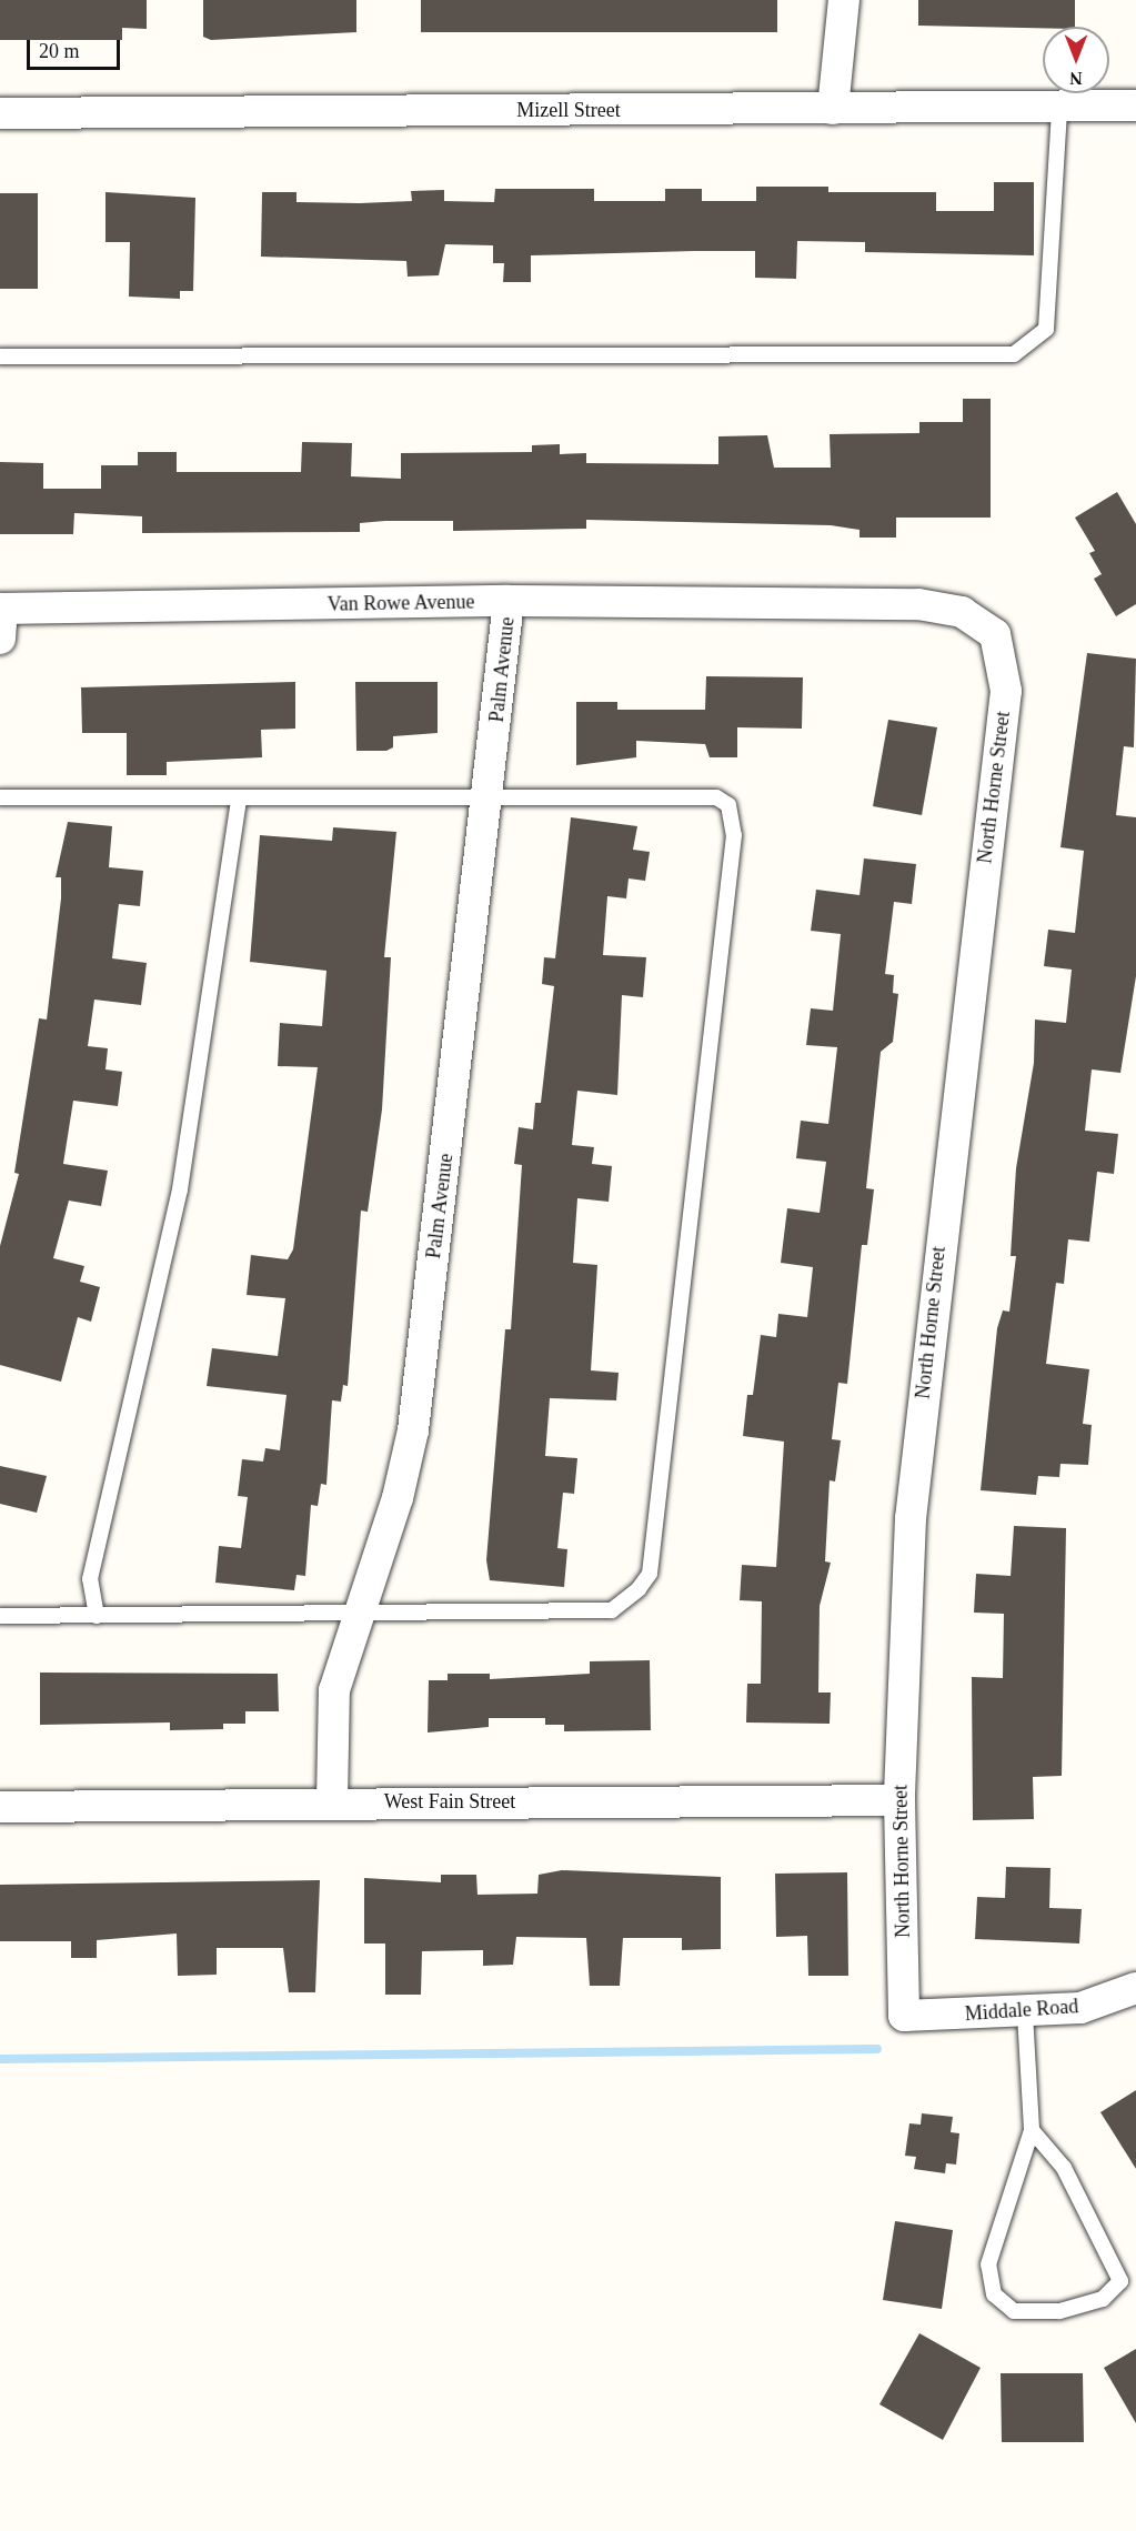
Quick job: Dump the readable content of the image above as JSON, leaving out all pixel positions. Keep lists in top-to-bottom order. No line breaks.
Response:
{"streets":{"street":["Mizell Street","Van Rowe Avenue","Palm Avenue","North Horne Street","West Fain Street","Middale Road"]},"crossings":[["Van Rowe Avenue","Palm Avenue"],["Van Rowe Avenue","North Horne Street"],["Palm Avenue","West Fain Street"],["North Horne Street","West Fain Street"],["North Horne Street","Middale Road"]],"scale_bar":"20 m","north":"bottom"}
